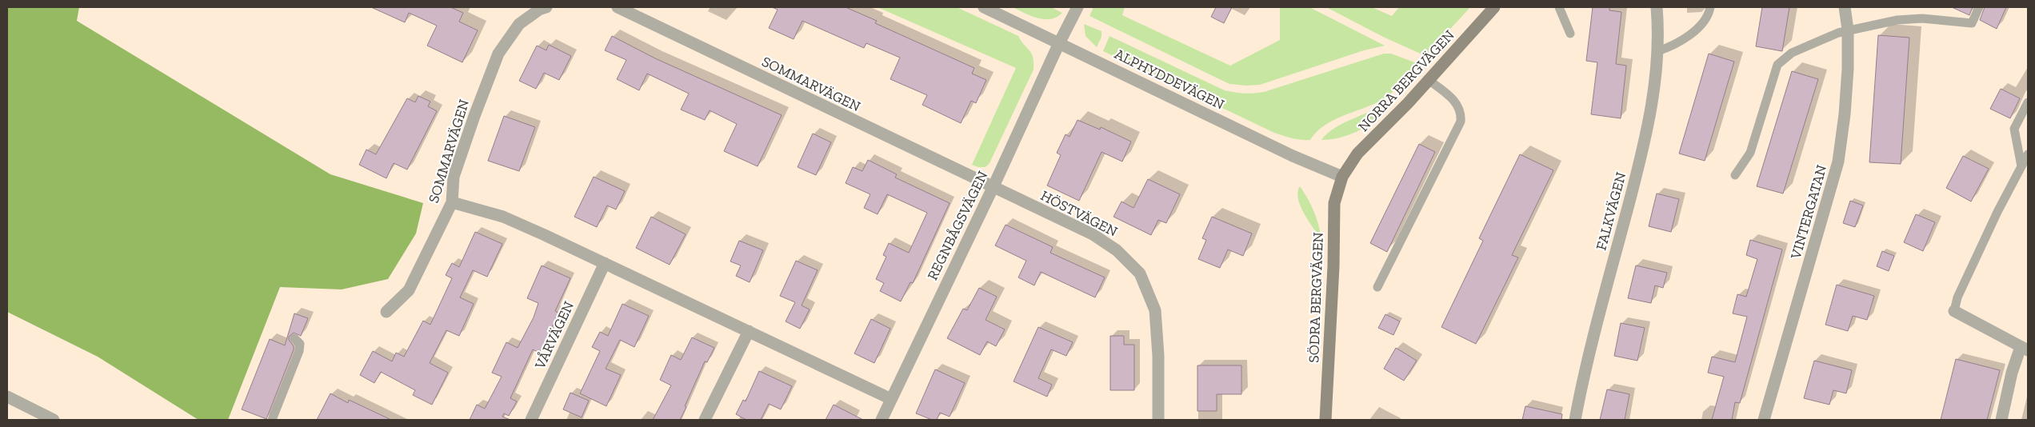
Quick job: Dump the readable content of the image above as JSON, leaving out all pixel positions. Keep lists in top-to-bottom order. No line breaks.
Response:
{"streets":{"street":["ALPHYDDEVÄGEN","NORRA BERGVÄGEN","SOMMARVÄGEN","FALKVÄGEN","VINTERGATAN","HÖSTVÄGEN","REGNBÅGSVÄGEN","SÖDRA BERGVÄGEN","VÅRVÄGEN"]},"crossings":[["ALPHYDDEVÄGEN","NORRA BERGVÄGEN"],["ALPHYDDEVÄGEN","REGNBÅGSVÄGEN"],["ALPHYDDEVÄGEN","SÖDRA BERGVÄGEN"],["NORRA BERGVÄGEN","SÖDRA BERGVÄGEN"],["SOMMARVÄGEN","HÖSTVÄGEN"],["SOMMARVÄGEN","REGNBÅGSVÄGEN"],["HÖSTVÄGEN","REGNBÅGSVÄGEN"]]}
